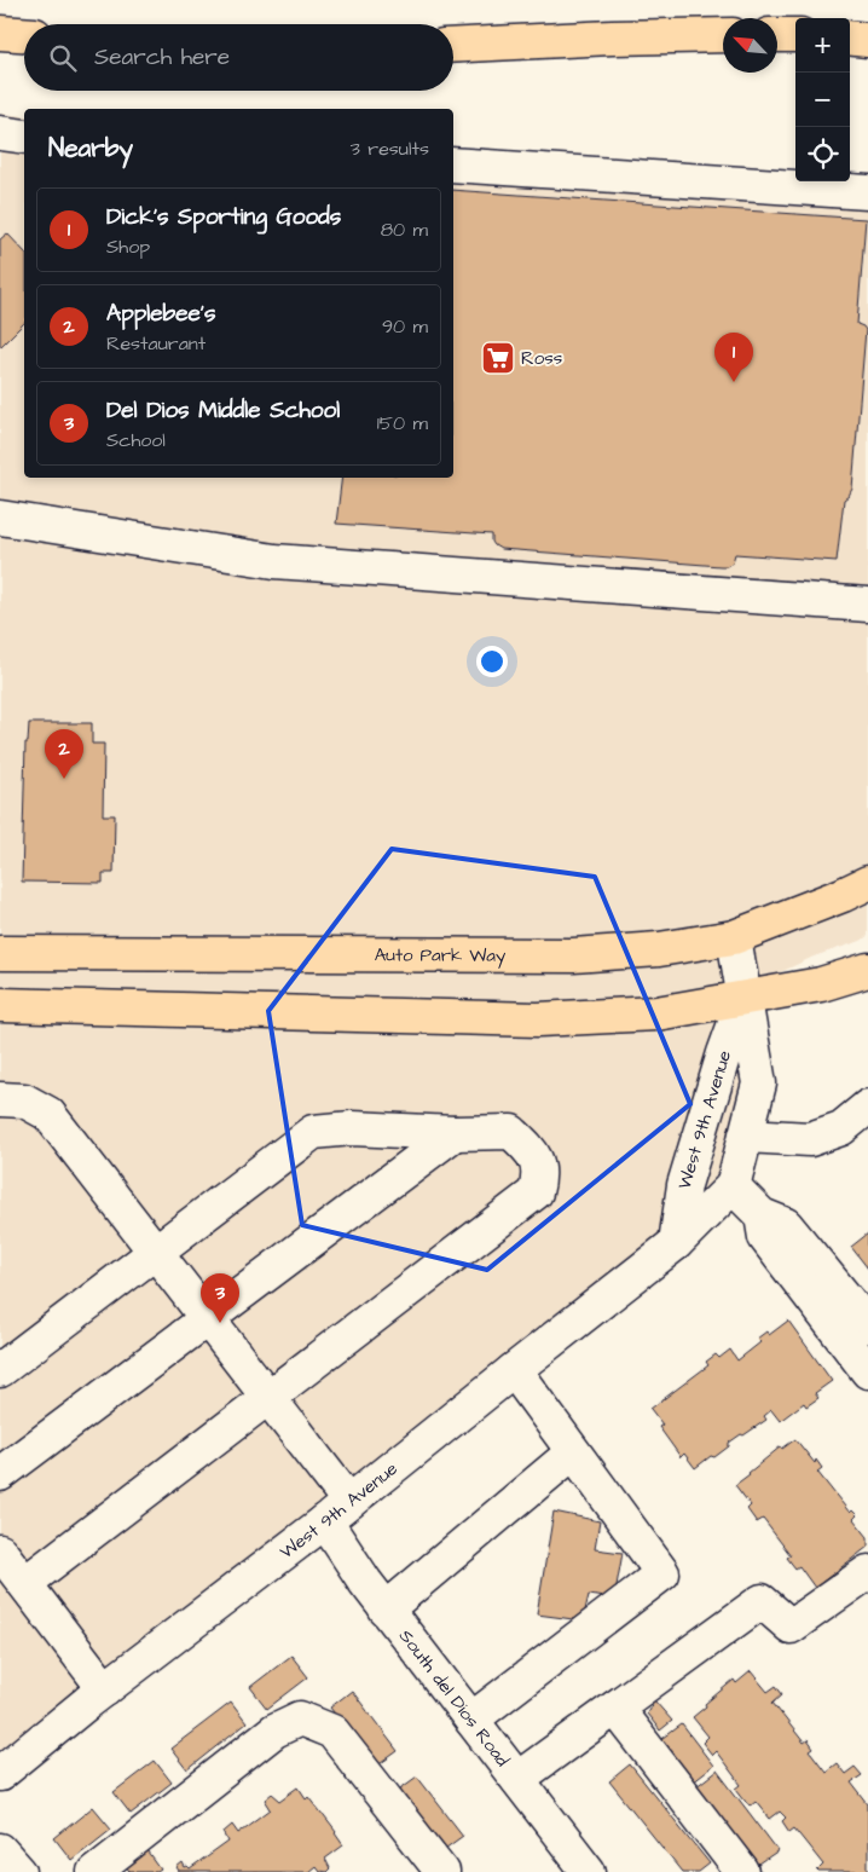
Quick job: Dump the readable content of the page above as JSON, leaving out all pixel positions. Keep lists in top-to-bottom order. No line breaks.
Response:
{"streets":{"main road":["Auto Park Way"],"street":["West 9th Avenue","South del Dios Road"]},"crossings":[["Auto Park Way","West 9th Avenue"],["West 9th Avenue","South del Dios Road"]],"places":{"supermarket":["Ross"]},"north":"top left","page":{"map_buttons":["+","−"],"search":"Search here","heading":["Nearby","3 results"],"list":[{"mark":"1","name":"Dick's Sporting Goods","note":"Shop","value":"80 m"},{"mark":"2","name":"Applebee's","note":"Restaurant","value":"90 m"},{"mark":"3","name":"Del Dios Middle School","note":"School","value":"150 m"}],"pins":["1","2","3"]}}
